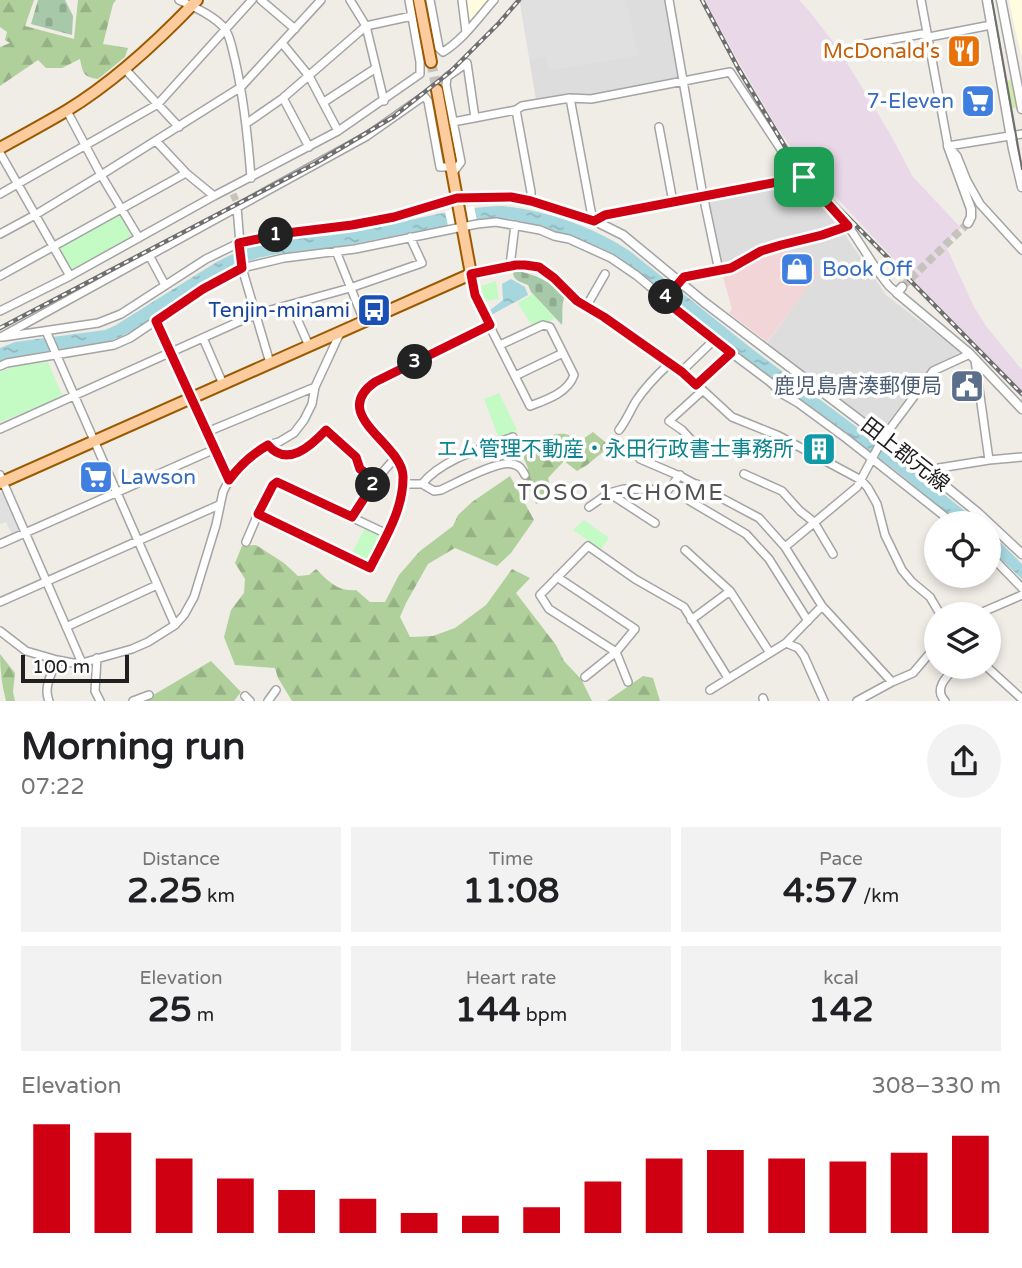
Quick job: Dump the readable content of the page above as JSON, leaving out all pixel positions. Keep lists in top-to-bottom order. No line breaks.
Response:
{"streets":{"street":["田上郡元線"]},"districts":["TOSO 1-CHOME"],"places":{"restaurant":["McDonald's"],"supermarket":["7-Eleven","Lawson"],"shop":["Book Off"],"bus stop":["Tenjin-minami"],"public building":["鹿児島唐湊郵便局"],"building":["エム管理不動産・永田行政書士事務所"]},"scale_bar":"100 m","page":{"pins":["1","4","3","2"],"scale":"100 m","heading":["Morning run","07:22"],"stats":[["Distance","2.25 km"],["Time","11:08"],["Pace","4:57 /km"],["Elevation","25 m"],["Heart rate","144 bpm"],["kcal","142"]],"chart":["Elevation","308–330 m"]}}
